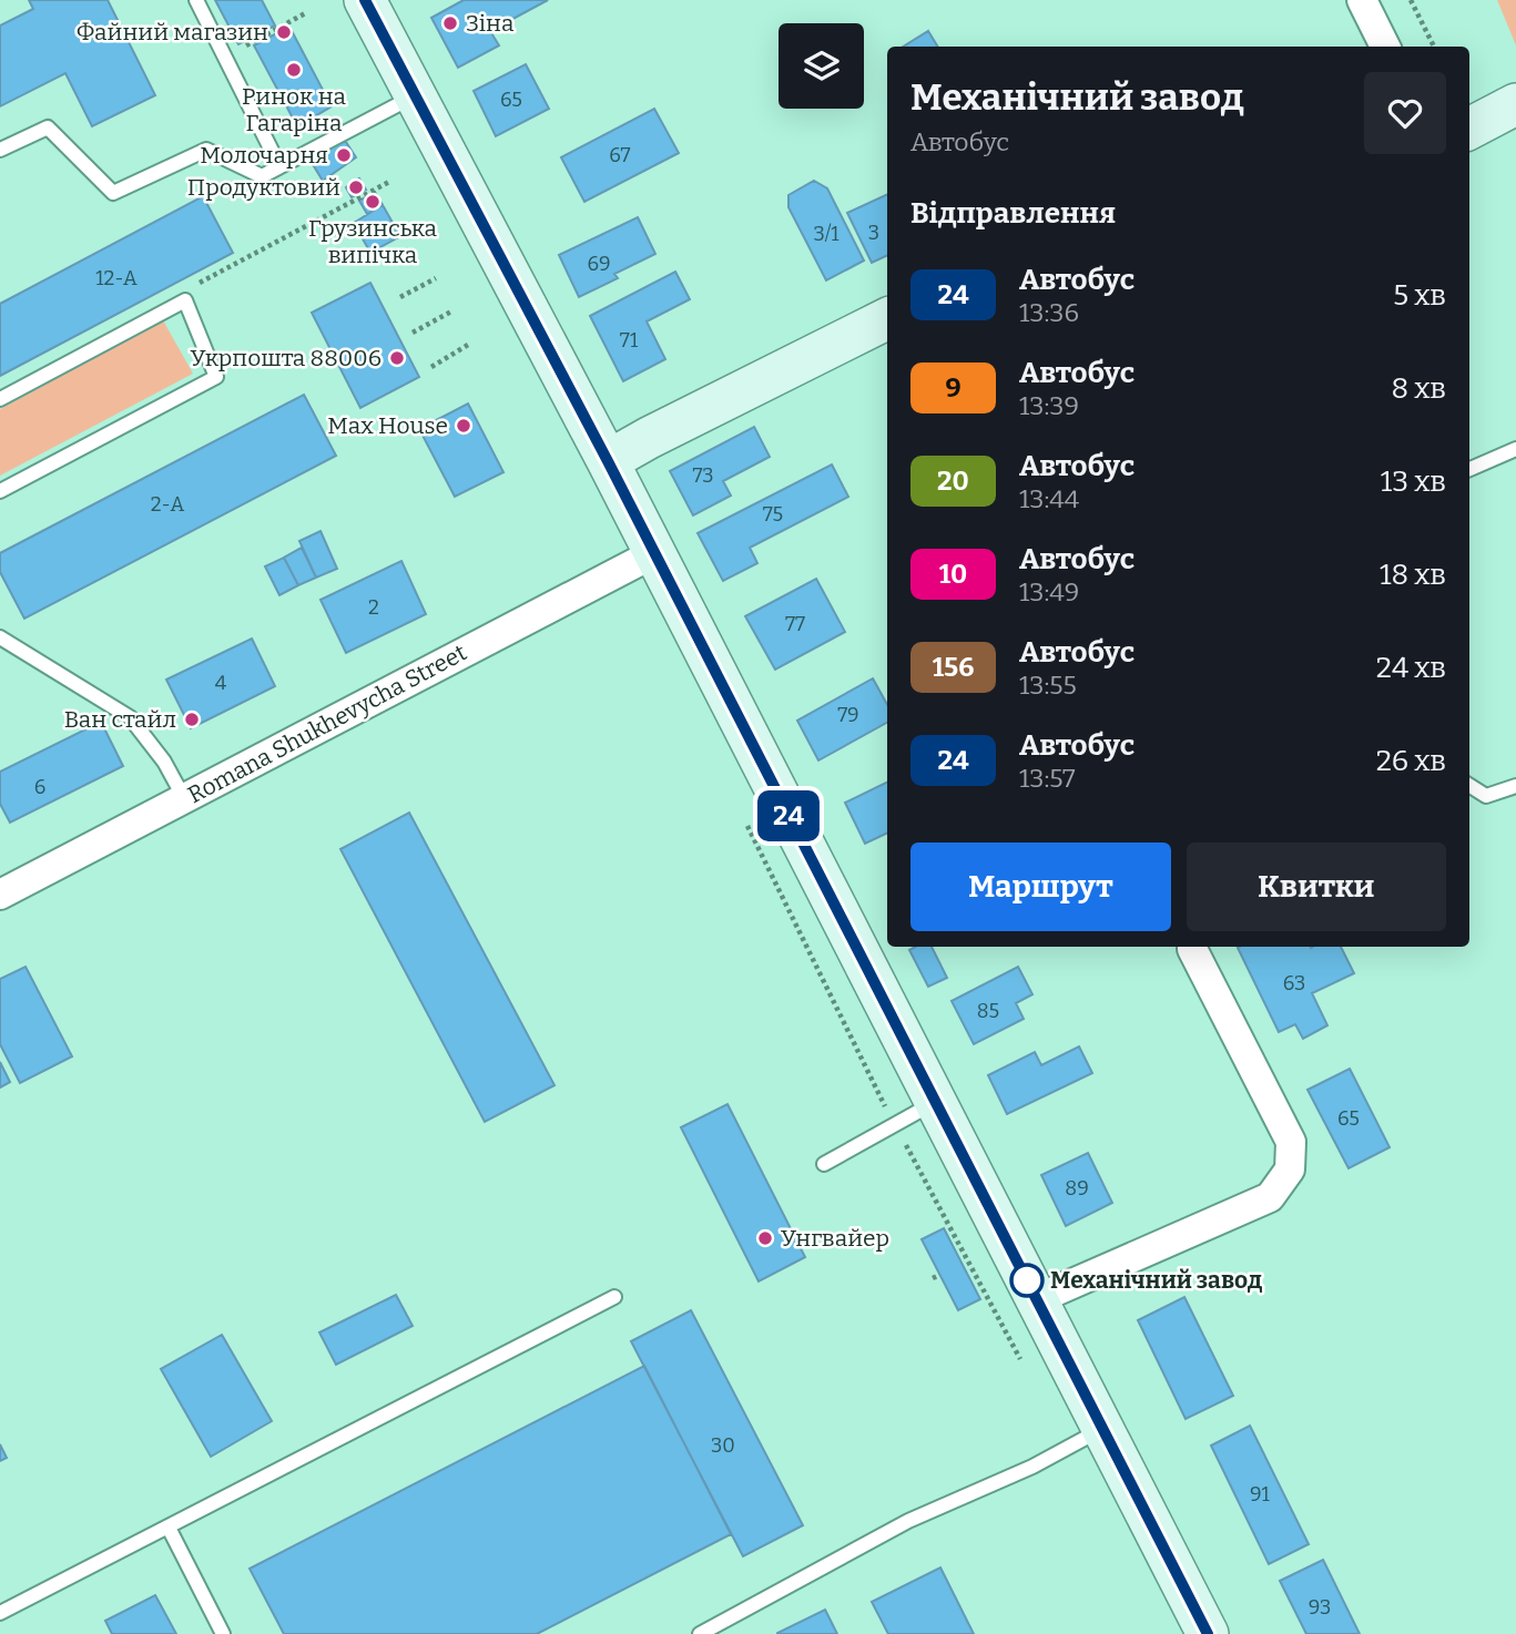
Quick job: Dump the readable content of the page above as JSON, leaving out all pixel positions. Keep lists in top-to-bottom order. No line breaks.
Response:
{"streets":{"street":["Romana Shukhevycha Street"]},"places":["Зіна","Файний магазин","Ринок на Гагаріна","Молочарня","Продуктовий","Грузинська випічка","Укрпошта 88006","Max House","Ван стайл","Унгвайер","Механічний завод"],"lines":["bus line 24"],"house_numbers":["65","67","3","3/1","69","12-А","71","73","2-А","75","2","77","4","79","6","63","85","65","89","30","91","93"],"page":{"on_map":"24","heading":[["Механічний завод","Автобус"],"Відправлення"],"list":[{"mark":"24","name":"Автобус","note":"13:36","value":"5 хв"},{"mark":"9","name":"Автобус","note":"13:39","value":"8 хв"},{"mark":"20","name":"Автобус","note":"13:44","value":"13 хв"},{"mark":"10","name":"Автобус","note":"13:49","value":"18 хв"},{"mark":"156","name":"Автобус","note":"13:55","value":"24 хв"},{"mark":"24","name":"Автобус","note":"13:57","value":"26 хв"}],"buttons":["Маршрут","Квитки"]}}
